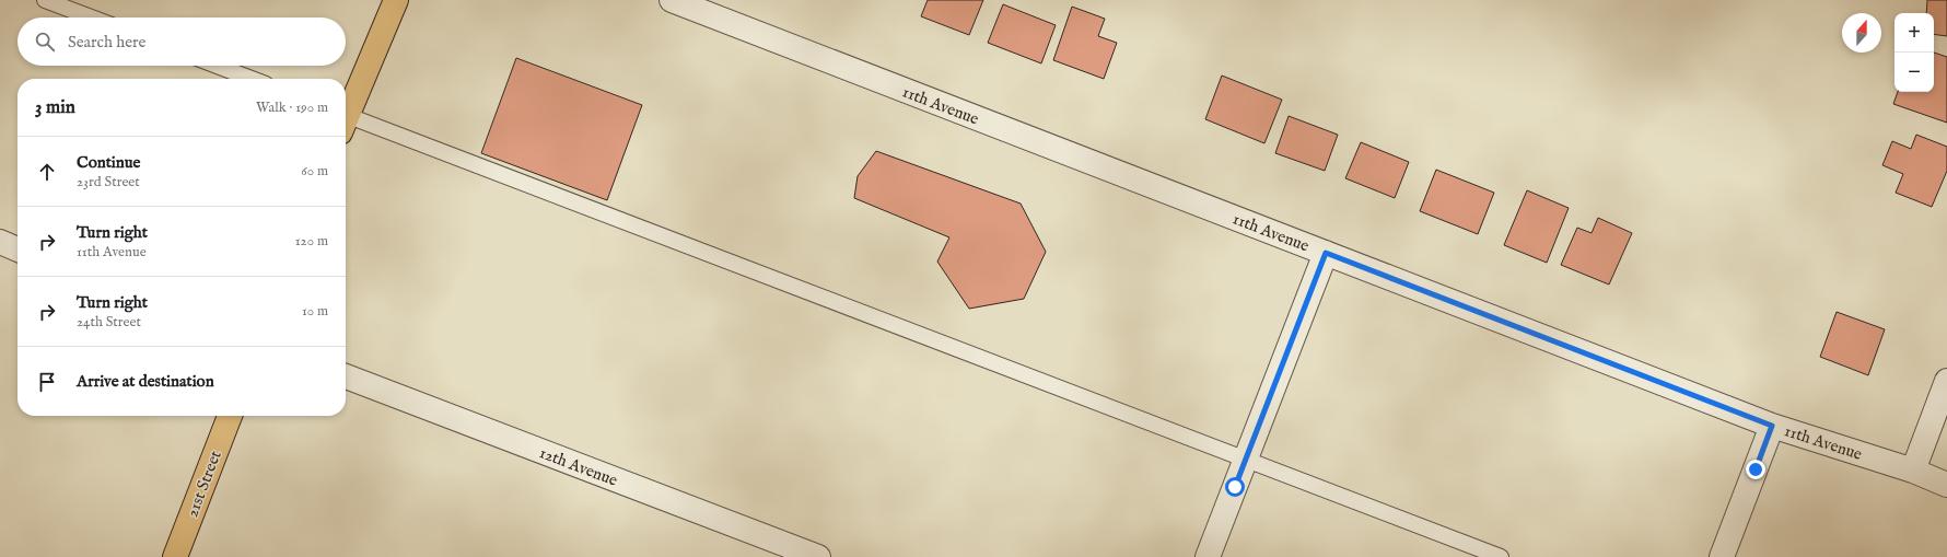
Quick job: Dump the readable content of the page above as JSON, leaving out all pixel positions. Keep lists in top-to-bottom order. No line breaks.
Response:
{"streets":{"main road":["21st Street"],"street":["11th Avenue","12th Avenue"]},"north":"top","page":{"map_buttons":["+","−"],"search":"Search here","heading":["3 min","Walk · 190 m"],"list":[["Continue","23rd Street","60 m"],["Turn right","11th Avenue","120 m"],["Turn right","24th Street","10 m"],"Arrive at destination"]}}
